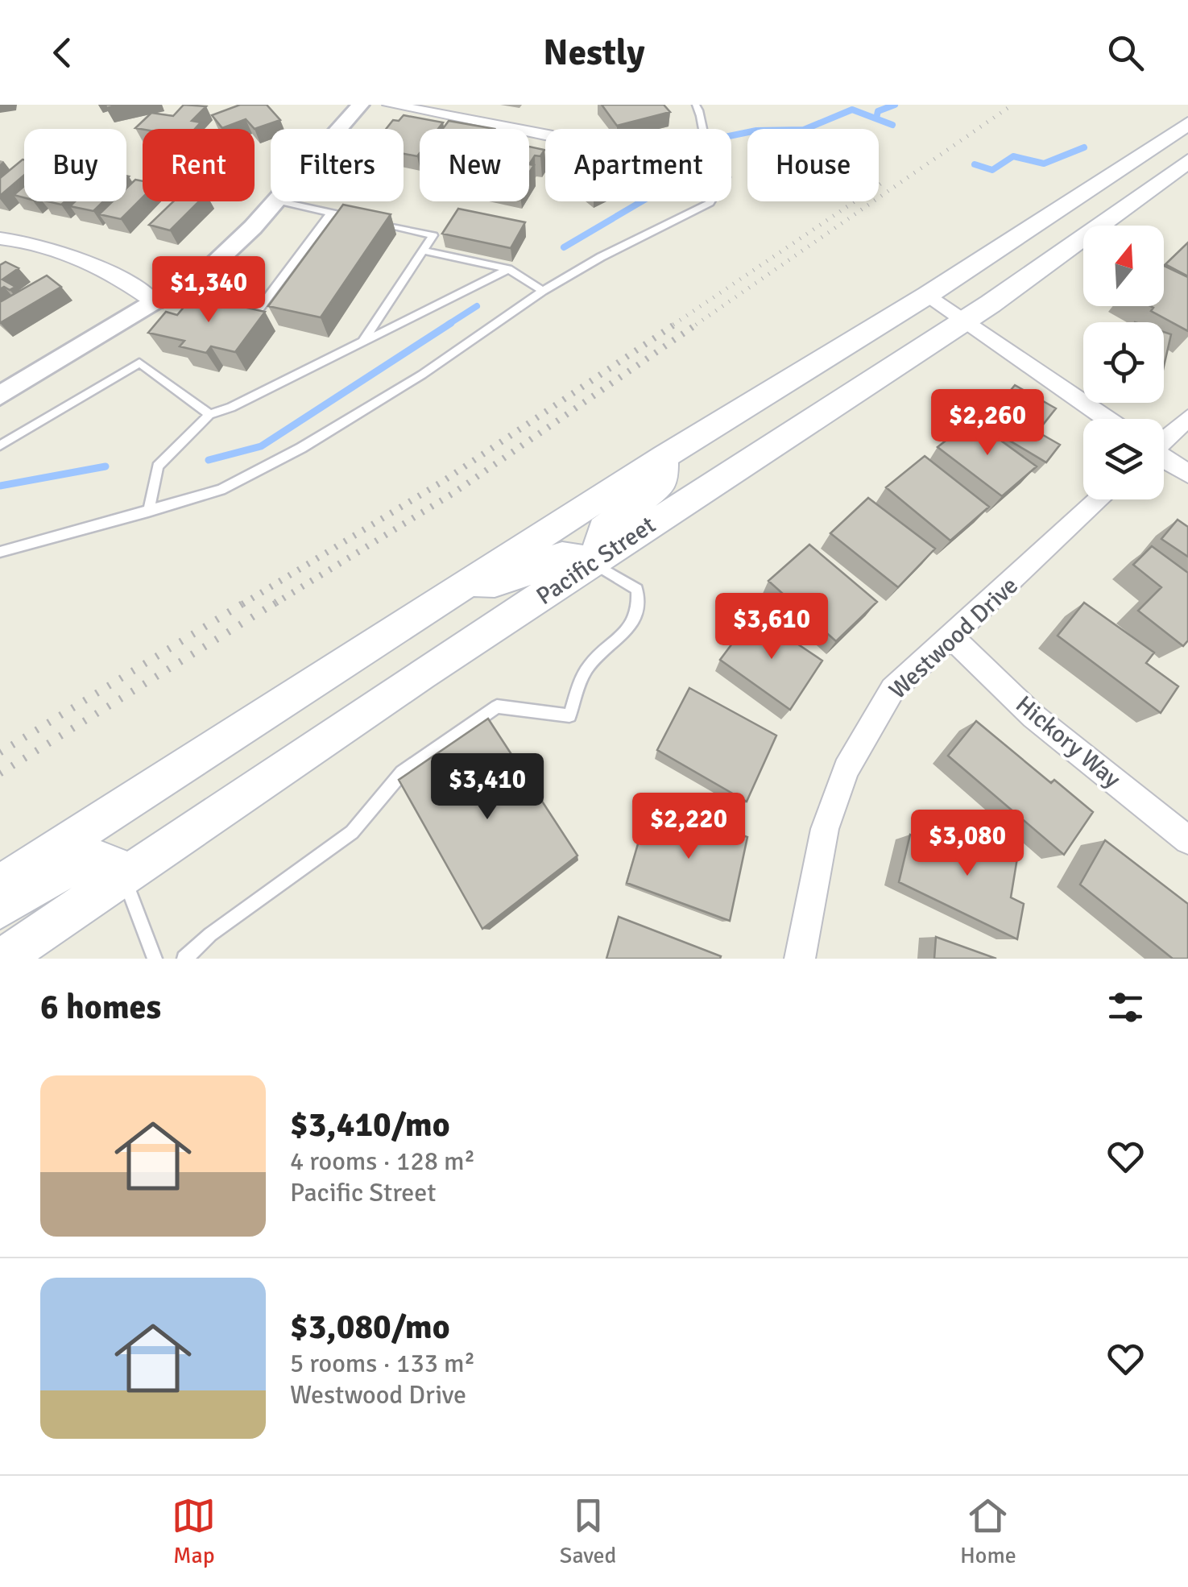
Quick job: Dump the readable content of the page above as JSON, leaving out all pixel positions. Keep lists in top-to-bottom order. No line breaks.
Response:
{"streets":{"main road":["Pacific Street"],"street":["Westwood Drive","Hickory Way"]},"crossings":[["Westwood Drive","Hickory Way"]],"north":"top","page":{"header":"Nestly","chip":["Buy","Rent","Filters","New","Apartment","House"],"price":["$1,340","$2,260","$3,610","$3,410","$2,220","$3,080"],"heading":"6 homes","list":[{"name":"$3,410/mo","note":"4 rooms · 128 m² · Pacific Street"},{"name":"$3,080/mo","note":"5 rooms · 133 m² · Westwood Drive"}],"tabs":["Map","Saved","Home"]}}
